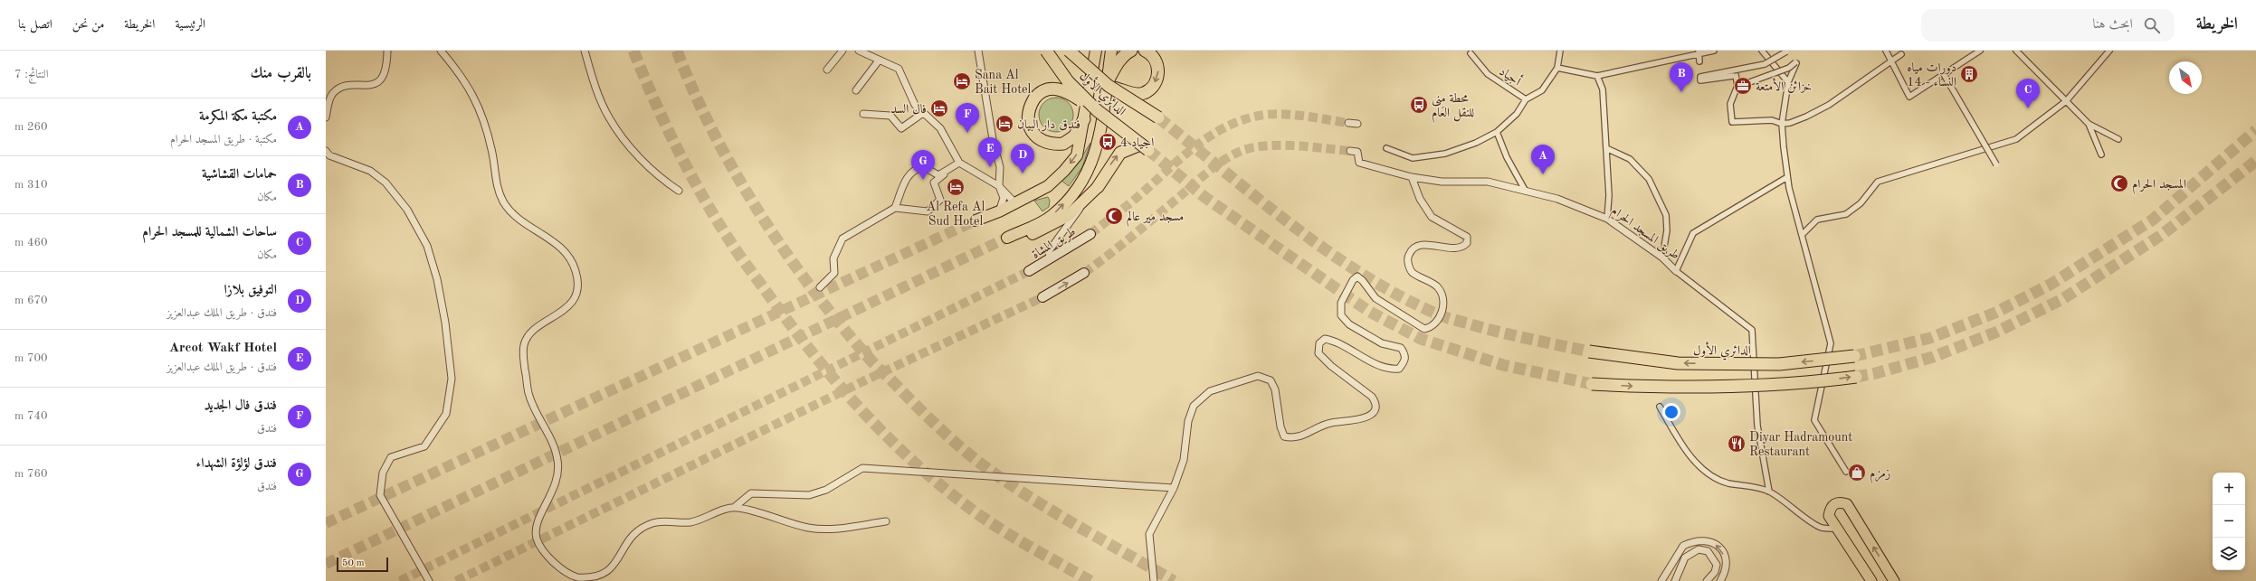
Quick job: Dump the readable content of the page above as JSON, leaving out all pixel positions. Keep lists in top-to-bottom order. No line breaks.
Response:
{"streets":{"highway":["الدائري الأول"],"main road":["طريق المشاة"],"street":["أجياد","طريق المسجد الحرام"]},"places":{"building":["دورات مياه النساء - 14"],"hotel":["Sana Al Bait Hotel","فال السد","فندق دار البيان","Al Refa Al Sud Hotel"],"office":["خزائن الأمتعة"],"bus stop":["محطة مِنى للنقل العام","اجياد 4"],"mosque":["المسجد الحرام","مسجد مير عالم"],"restaurant":["Diyar Hadramount Restaurant"],"shop":["زمزم"]},"scale_bar":"50 m","north":"bottom right","page":{"header":"الخريطة","search":"ابحث هنا","nav":["الرئيسية","الخريطة","من نحن","اتصل بنا"],"heading":["بالقرب منك","النتائج: 7"],"pins":["B","C","F","E","D","A","G"],"list":[{"mark":"A","name":"مكتبة مكة المكرمة","note":"مكتبة · طريق المسجد الحرام","value":"260 m"},{"mark":"B","name":"حمامات القشاشية","note":"مكان","value":"310 m"},{"mark":"C","name":"ساحات الشمالية للمسجد الحرام","note":"مكان","value":"460 m"},{"mark":"D","name":"التوفيق بلازا","note":"فندق · طريق الملك عبدالعزيز","value":"670 m"},{"mark":"E","name":"Arcot Wakf Hotel","note":"فندق · طريق الملك عبدالعزيز","value":"700 m"},{"mark":"F","name":"فندق فال الجديد","note":"فندق","value":"740 m"},{"mark":"G","name":"فندق لؤلؤة الشهداء","note":"فندق","value":"760 m"}],"map_buttons":["+","−"],"scale":"50 m"}}
